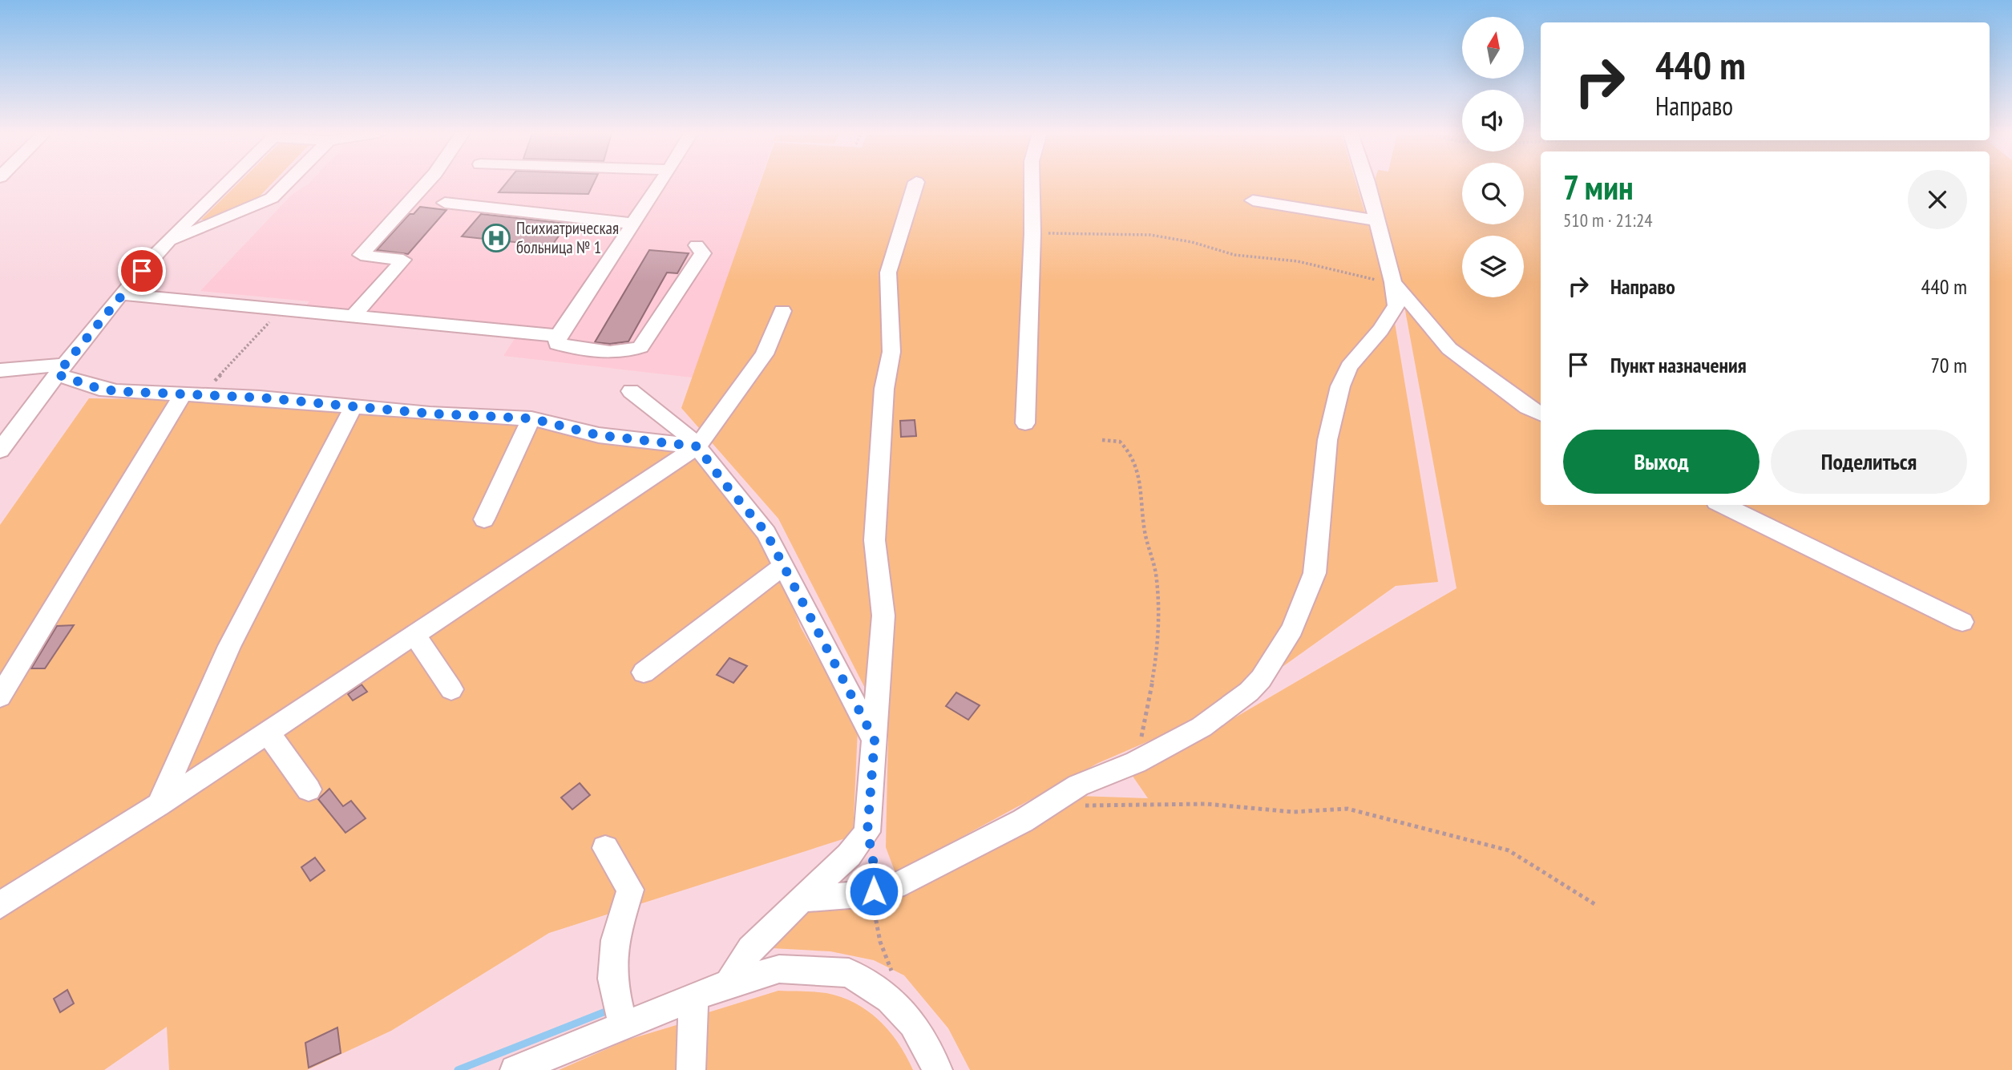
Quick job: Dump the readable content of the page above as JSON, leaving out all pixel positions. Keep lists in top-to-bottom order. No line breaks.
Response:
{"places":{"hospital":["Психиатрическая больница № 1"]},"north":"top","page":{"turn":["440 m","Направо"],"heading":["7 мин","510 m · 21:24"],"list":[{"name":"Направо","value":"440 m"},{"name":"Пункт назначения","value":"70 m"}],"buttons":["Выход","Поделиться"]}}
